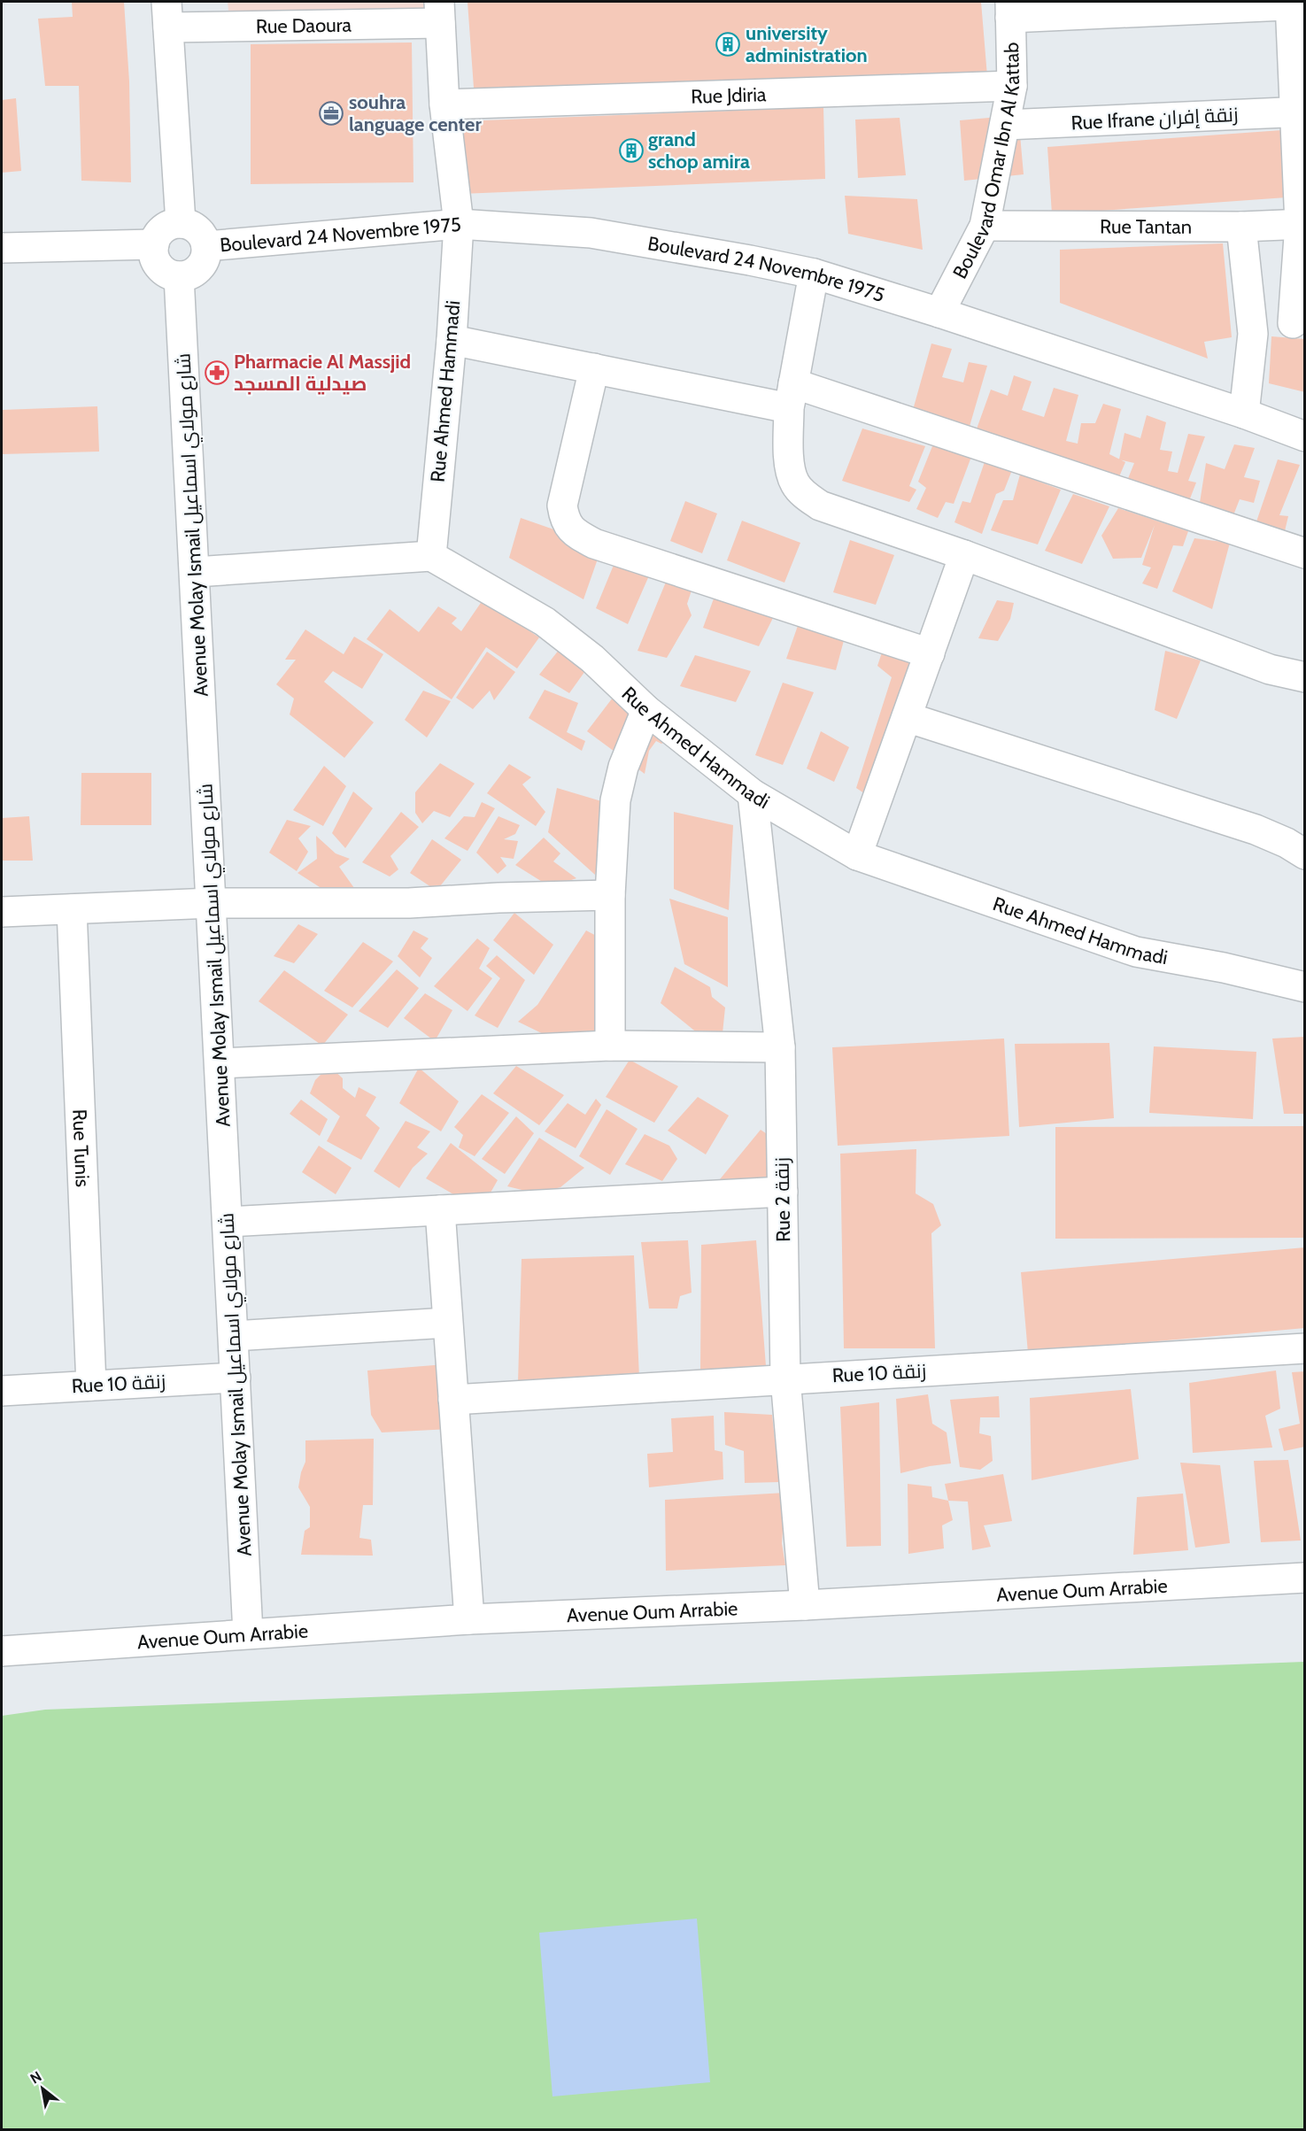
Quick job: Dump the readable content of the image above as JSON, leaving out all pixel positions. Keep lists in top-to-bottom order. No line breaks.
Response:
{"streets":{"street":["Rue Daoura","Rue Jdiria","Rue Ifrane زنقة إفران","Boulevard Omar Ibn Al Kattab","Rue Tantan","Boulevard 24 Novembre 1975","Rue Ahmed Hammadi","Avenue Molay Ismail شارع مولاي اسماعيل","Rue Tunis","Rue 2 زنقة","Rue 10 زنقة","Avenue Oum Arrabie"]},"crossings":[["Rue Daoura","Rue Ahmed Hammadi"],["Rue Jdiria","Boulevard Omar Ibn Al Kattab"],["Rue Jdiria","Rue Ahmed Hammadi"],["Rue Ifrane زنقة إفران","Boulevard Omar Ibn Al Kattab"],["Boulevard Omar Ibn Al Kattab","Rue Tantan"],["Boulevard Omar Ibn Al Kattab","Boulevard 24 Novembre 1975"],["Boulevard 24 Novembre 1975","Rue Ahmed Hammadi"],["Boulevard 24 Novembre 1975","Avenue Molay Ismail شارع مولاي اسماعيل"],["Rue Ahmed Hammadi","Rue 2 زنقة"],["Avenue Molay Ismail شارع مولاي اسماعيل","Rue 10 زنقة"],["Avenue Molay Ismail شارع مولاي اسماعيل","Avenue Oum Arrabie"],["Rue Tunis","Rue 10 زنقة"],["Rue 2 زنقة","Rue 10 زنقة"],["Rue 2 زنقة","Avenue Oum Arrabie"]],"places":{"building":["university administration","grand schop amira"],"office":["souhra language center"],"pharmacy":["Pharmacie Al Massjid صيدلية المسجد"]},"north":"top left"}
